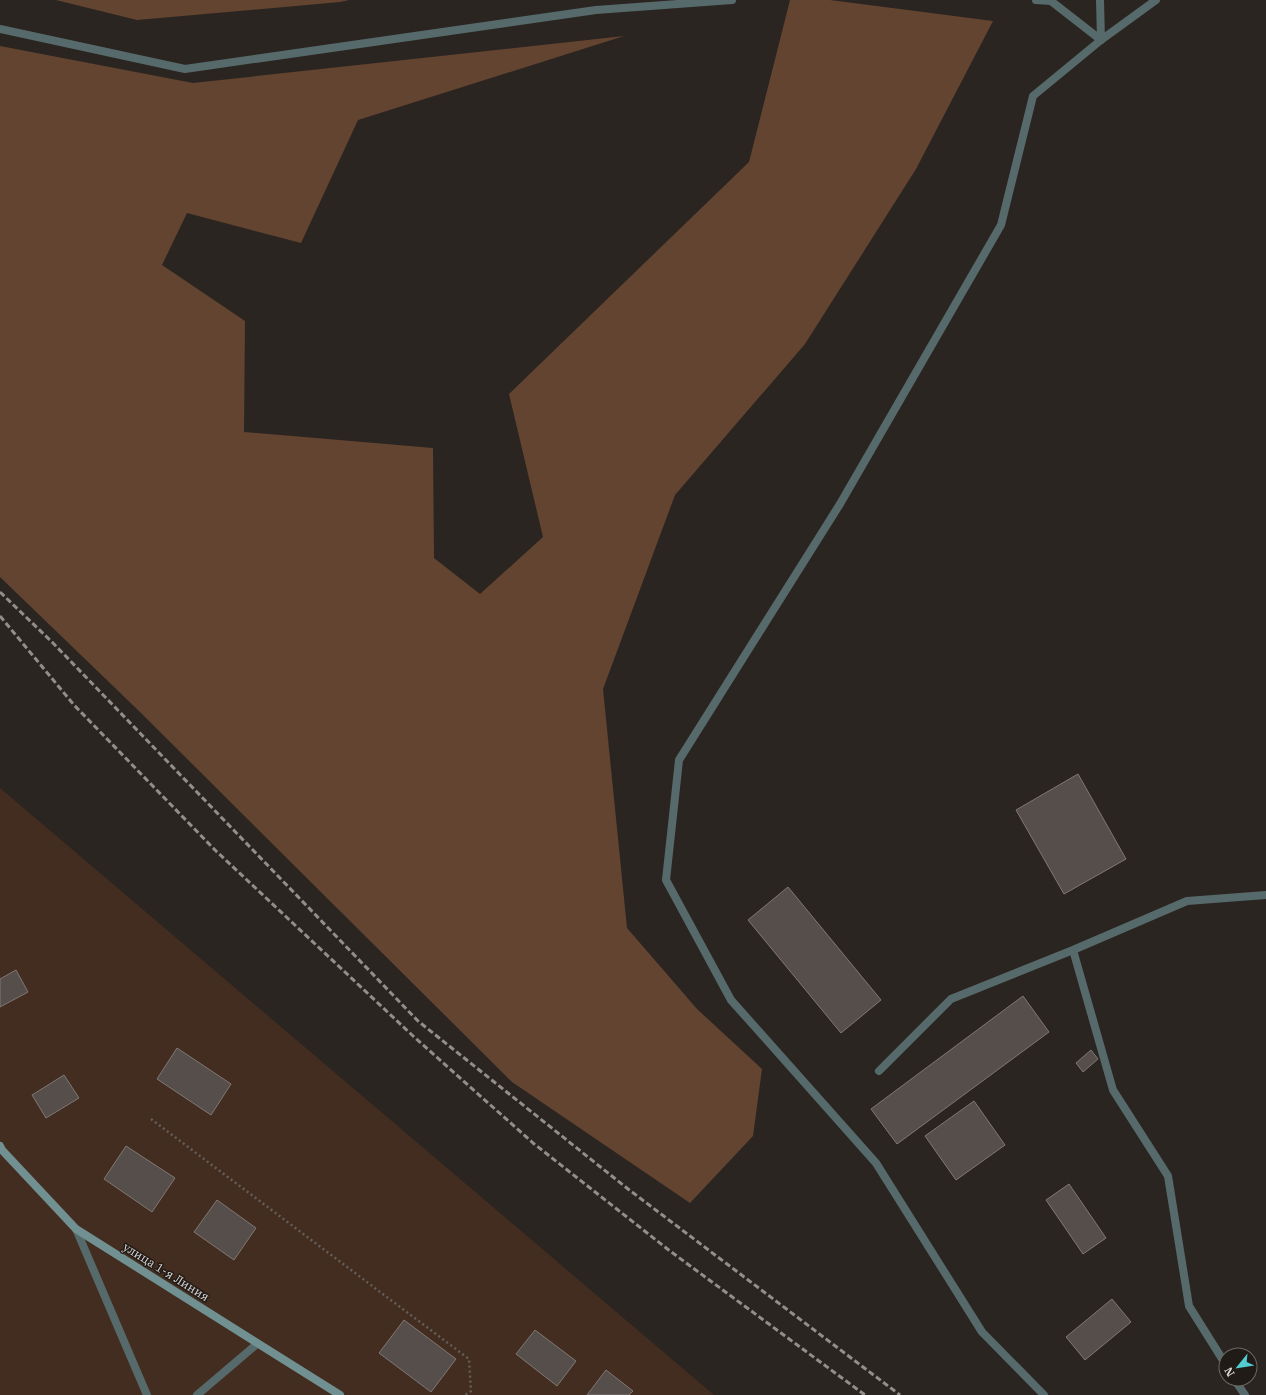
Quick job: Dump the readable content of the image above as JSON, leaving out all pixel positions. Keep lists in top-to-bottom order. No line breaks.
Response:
{"streets":{"street":["улица 1-я Линия"]},"north":"bottom left"}
